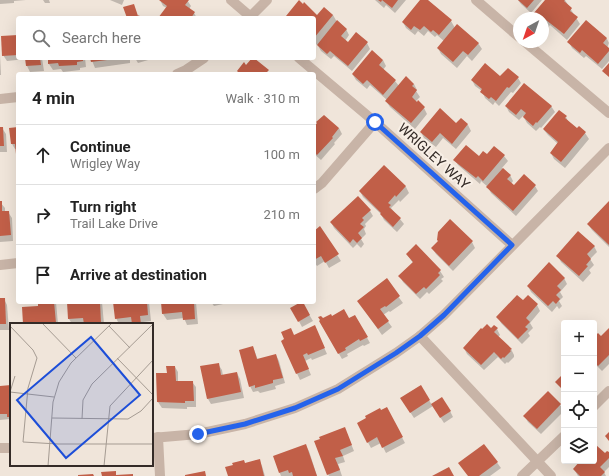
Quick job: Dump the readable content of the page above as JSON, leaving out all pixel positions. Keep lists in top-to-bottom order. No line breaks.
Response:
{"streets":{"street":["WRIGLEY WAY"]},"north":"bottom left","page":{"search":"Search here","heading":["4 min","Walk · 310 m"],"list":[["Continue","Wrigley Way","100 m"],["Turn right","Trail Lake Drive","210 m"],"Arrive at destination"],"map_buttons":["+","−"]}}
